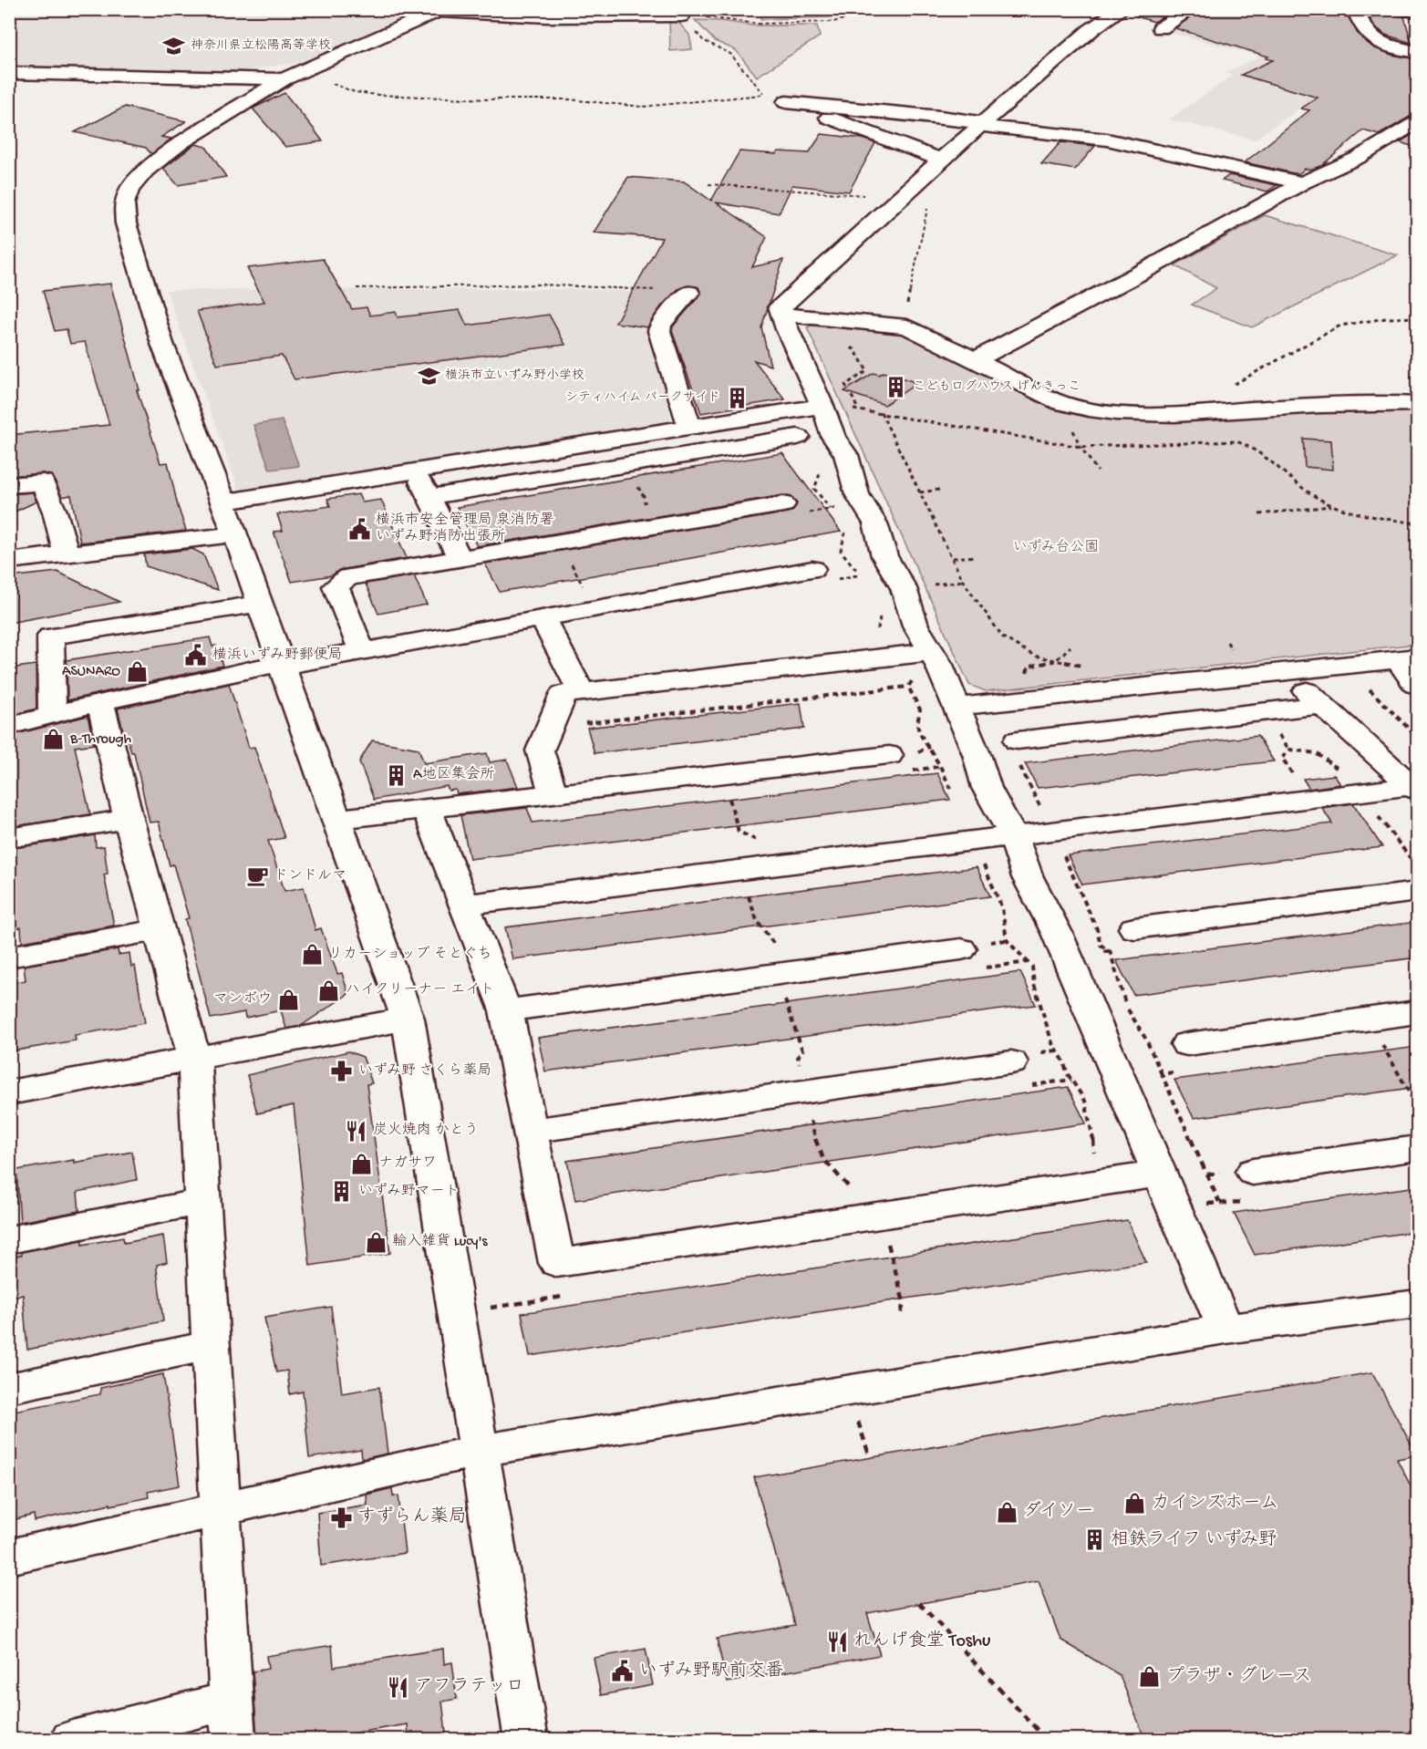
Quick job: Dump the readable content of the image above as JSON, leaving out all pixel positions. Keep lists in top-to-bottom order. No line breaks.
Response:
{"parks":["いずみ台公園"],"places":{"school or university":["神奈川県立松陽高等学校","横浜市立いずみ野小学校"],"building":["こどもログハウス げんきっこ","シティハイム パークサイド","A地区集会所","いずみ野マート","相鉄ライフ いずみ野"],"public building":["横浜市安全管理局 泉消防署 いずみ野消防出張所","横浜いずみ野郵便局","いずみ野駅前交番"],"shop":["ASUNARO","B-Through","リカーショップ そとぐち","ハイクリーナー エイト","マンボウ","ナガサワ","輸入雑貨 Lucy's","カインズホーム","ダイソー","プラザ・グレース"],"cafe":["ドンドルマ"],"pharmacy":["いずみ野 さくら薬局","すずらん薬局"],"restaurant":["炭火焼肉 かとう","れんげ食堂 Toshu","アフラテッロ"]}}
